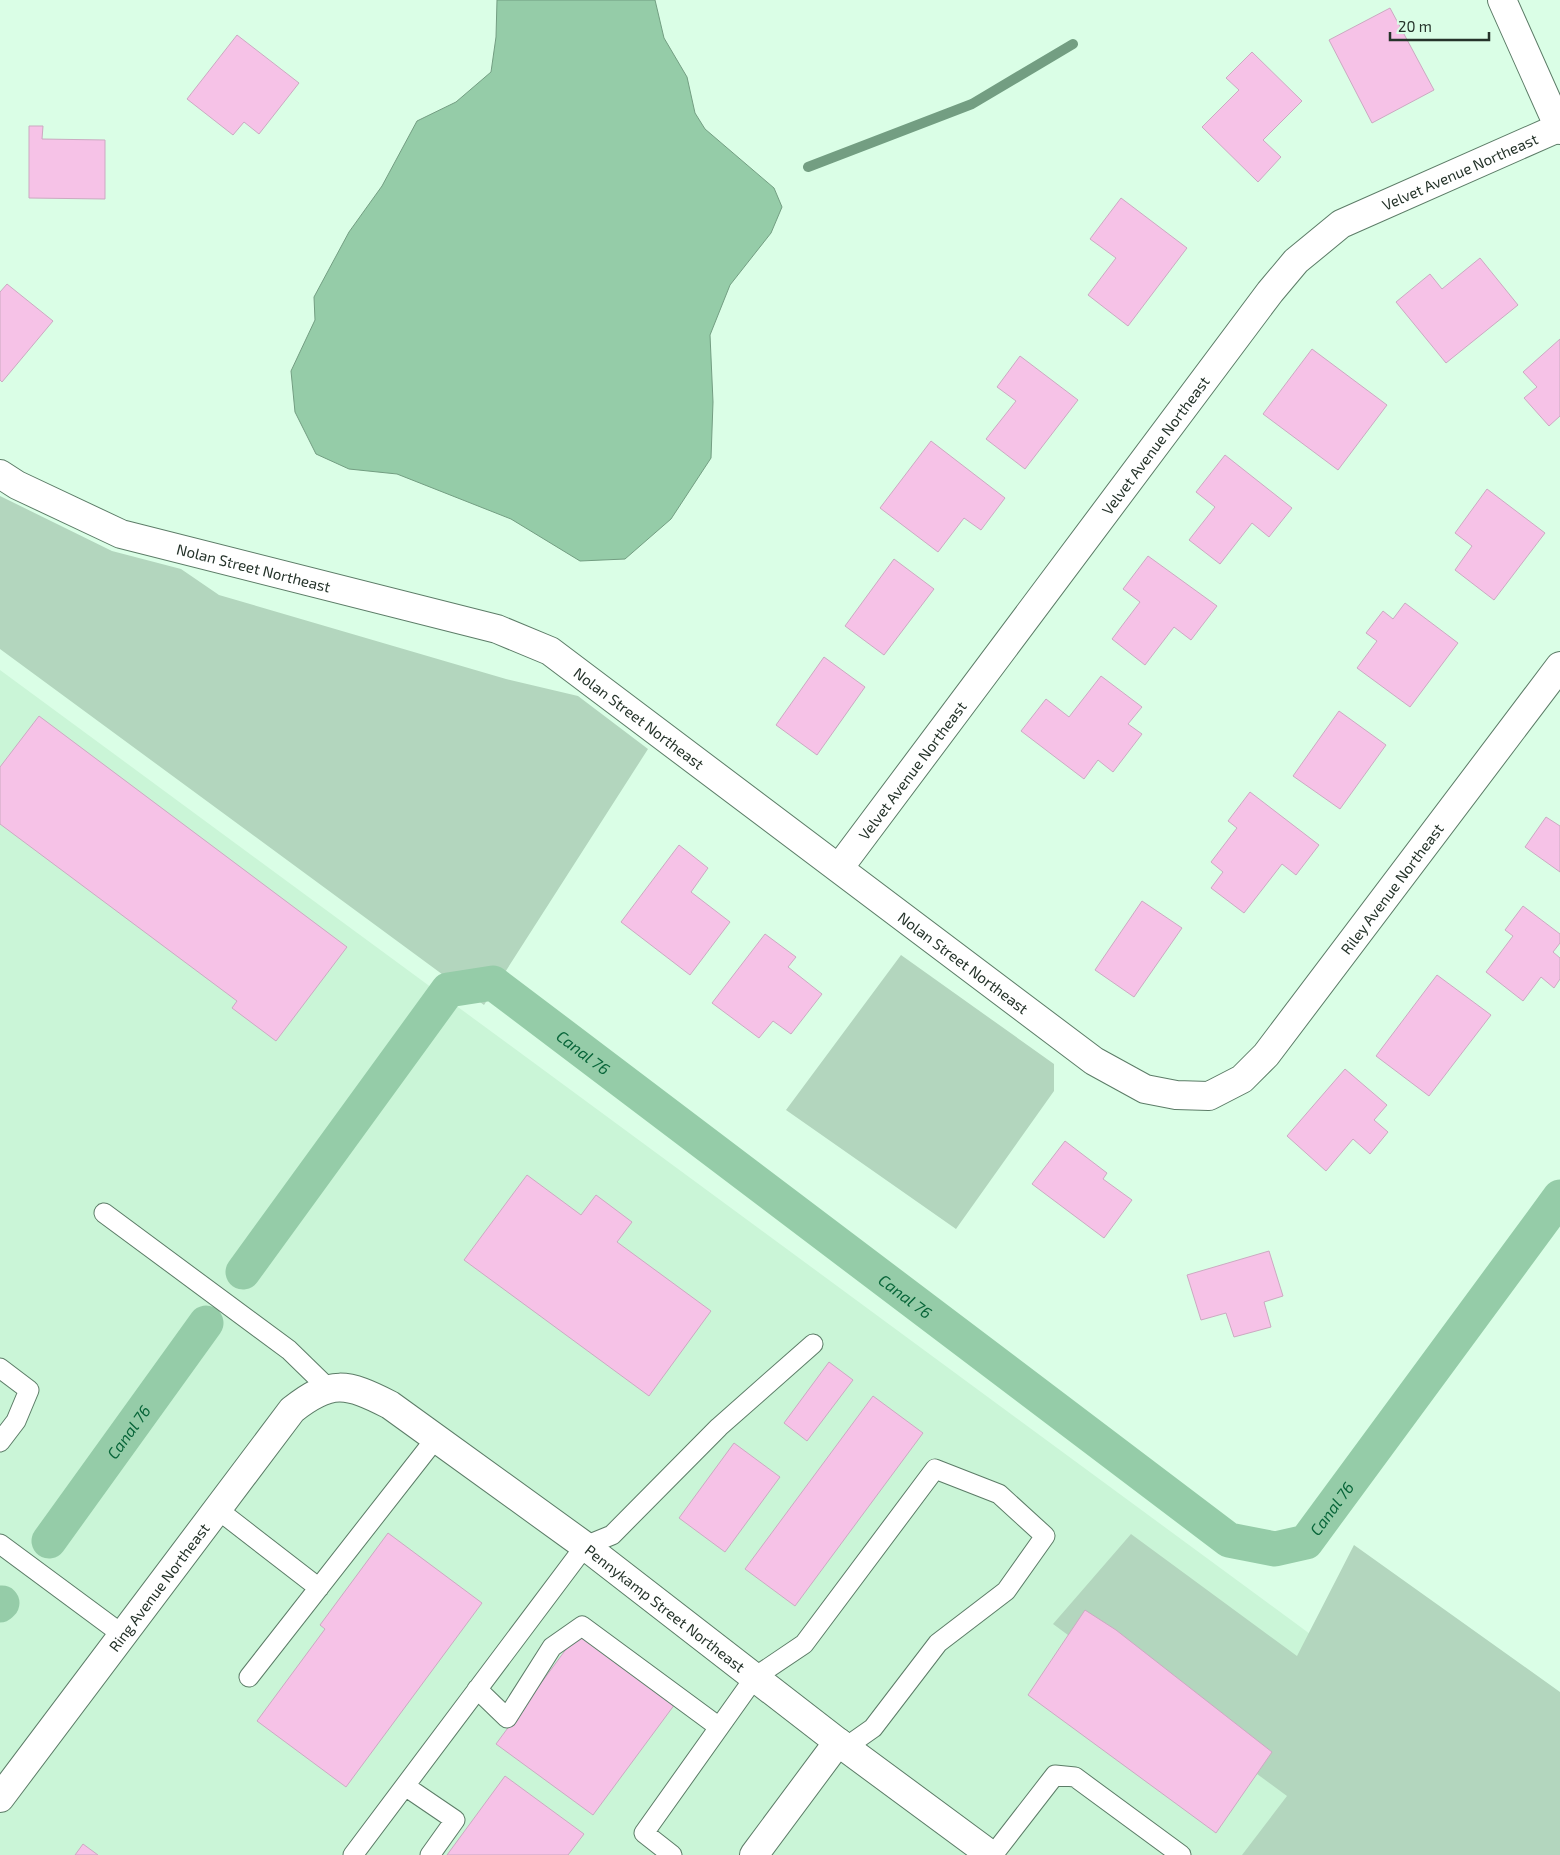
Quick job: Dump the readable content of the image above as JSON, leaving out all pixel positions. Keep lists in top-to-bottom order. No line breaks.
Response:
{"streets":{"street":["Velvet Avenue Northeast","Nolan Street Northeast","Riley Avenue Northeast","Ring Avenue Northeast","Pennykamp Street Northeast"]},"crossings":[["Velvet Avenue Northeast","Nolan Street Northeast"],["Nolan Street Northeast","Riley Avenue Northeast"],["Ring Avenue Northeast","Pennykamp Street Northeast"]],"water":["Canal 76"],"scale_bar":"20 m"}
